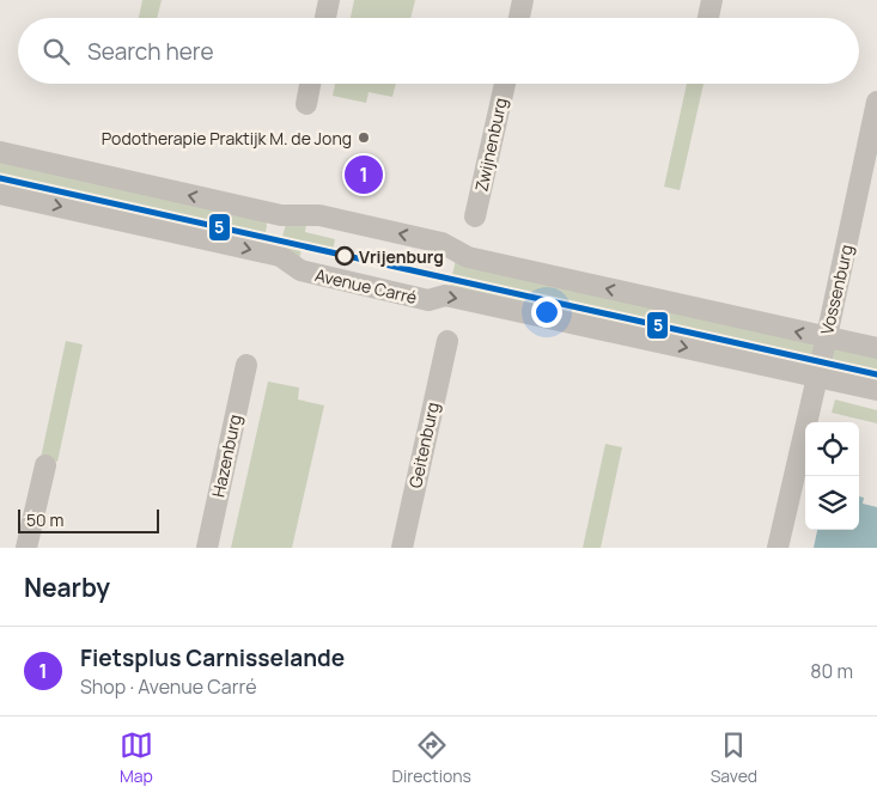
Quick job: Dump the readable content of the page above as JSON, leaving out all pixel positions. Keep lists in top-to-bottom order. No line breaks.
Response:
{"streets":{"street":["Zwijnenburg","Avenue Carré","Vossenburg","Geitenburg","Hazenburg"]},"crossings":[["Avenue Carré","Vossenburg"]],"places":["Podotherapie Praktijk M. de Jong","Vrijenburg"],"lines":["transit line 5"],"scale_bar":"50 m","page":{"search":"Search here","pins":"1","scale":"50 m","heading":"Nearby","list":[{"mark":"1","name":"Fietsplus Carnisselande","note":"Shop · Avenue Carré","value":"80 m"}],"nav":["Map","Directions","Saved"]}}
